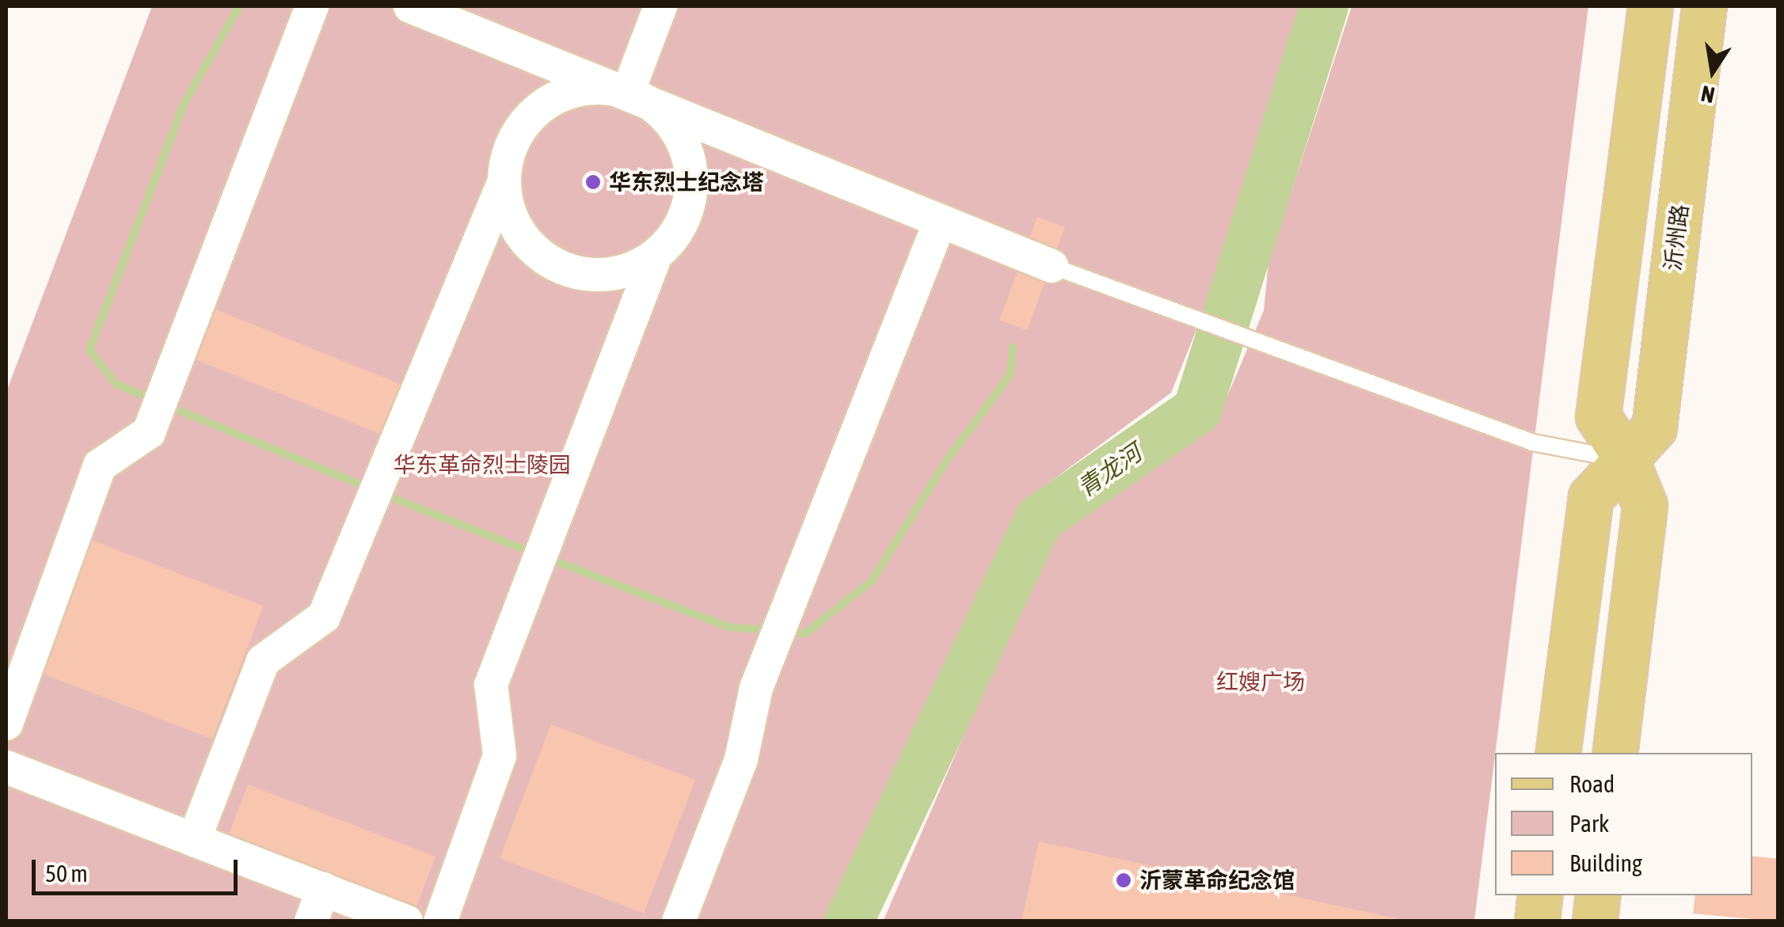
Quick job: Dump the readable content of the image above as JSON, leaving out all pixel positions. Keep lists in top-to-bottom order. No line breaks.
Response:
{"streets":{"main road":["沂州路"]},"water":["青龙河"],"parks":["华东革命烈士陵园","红嫂广场"],"places":["华东烈士纪念塔","沂蒙革命纪念馆"],"legend":["Road","Park","Building"],"scale_bar":"50 m","north":"bottom"}
